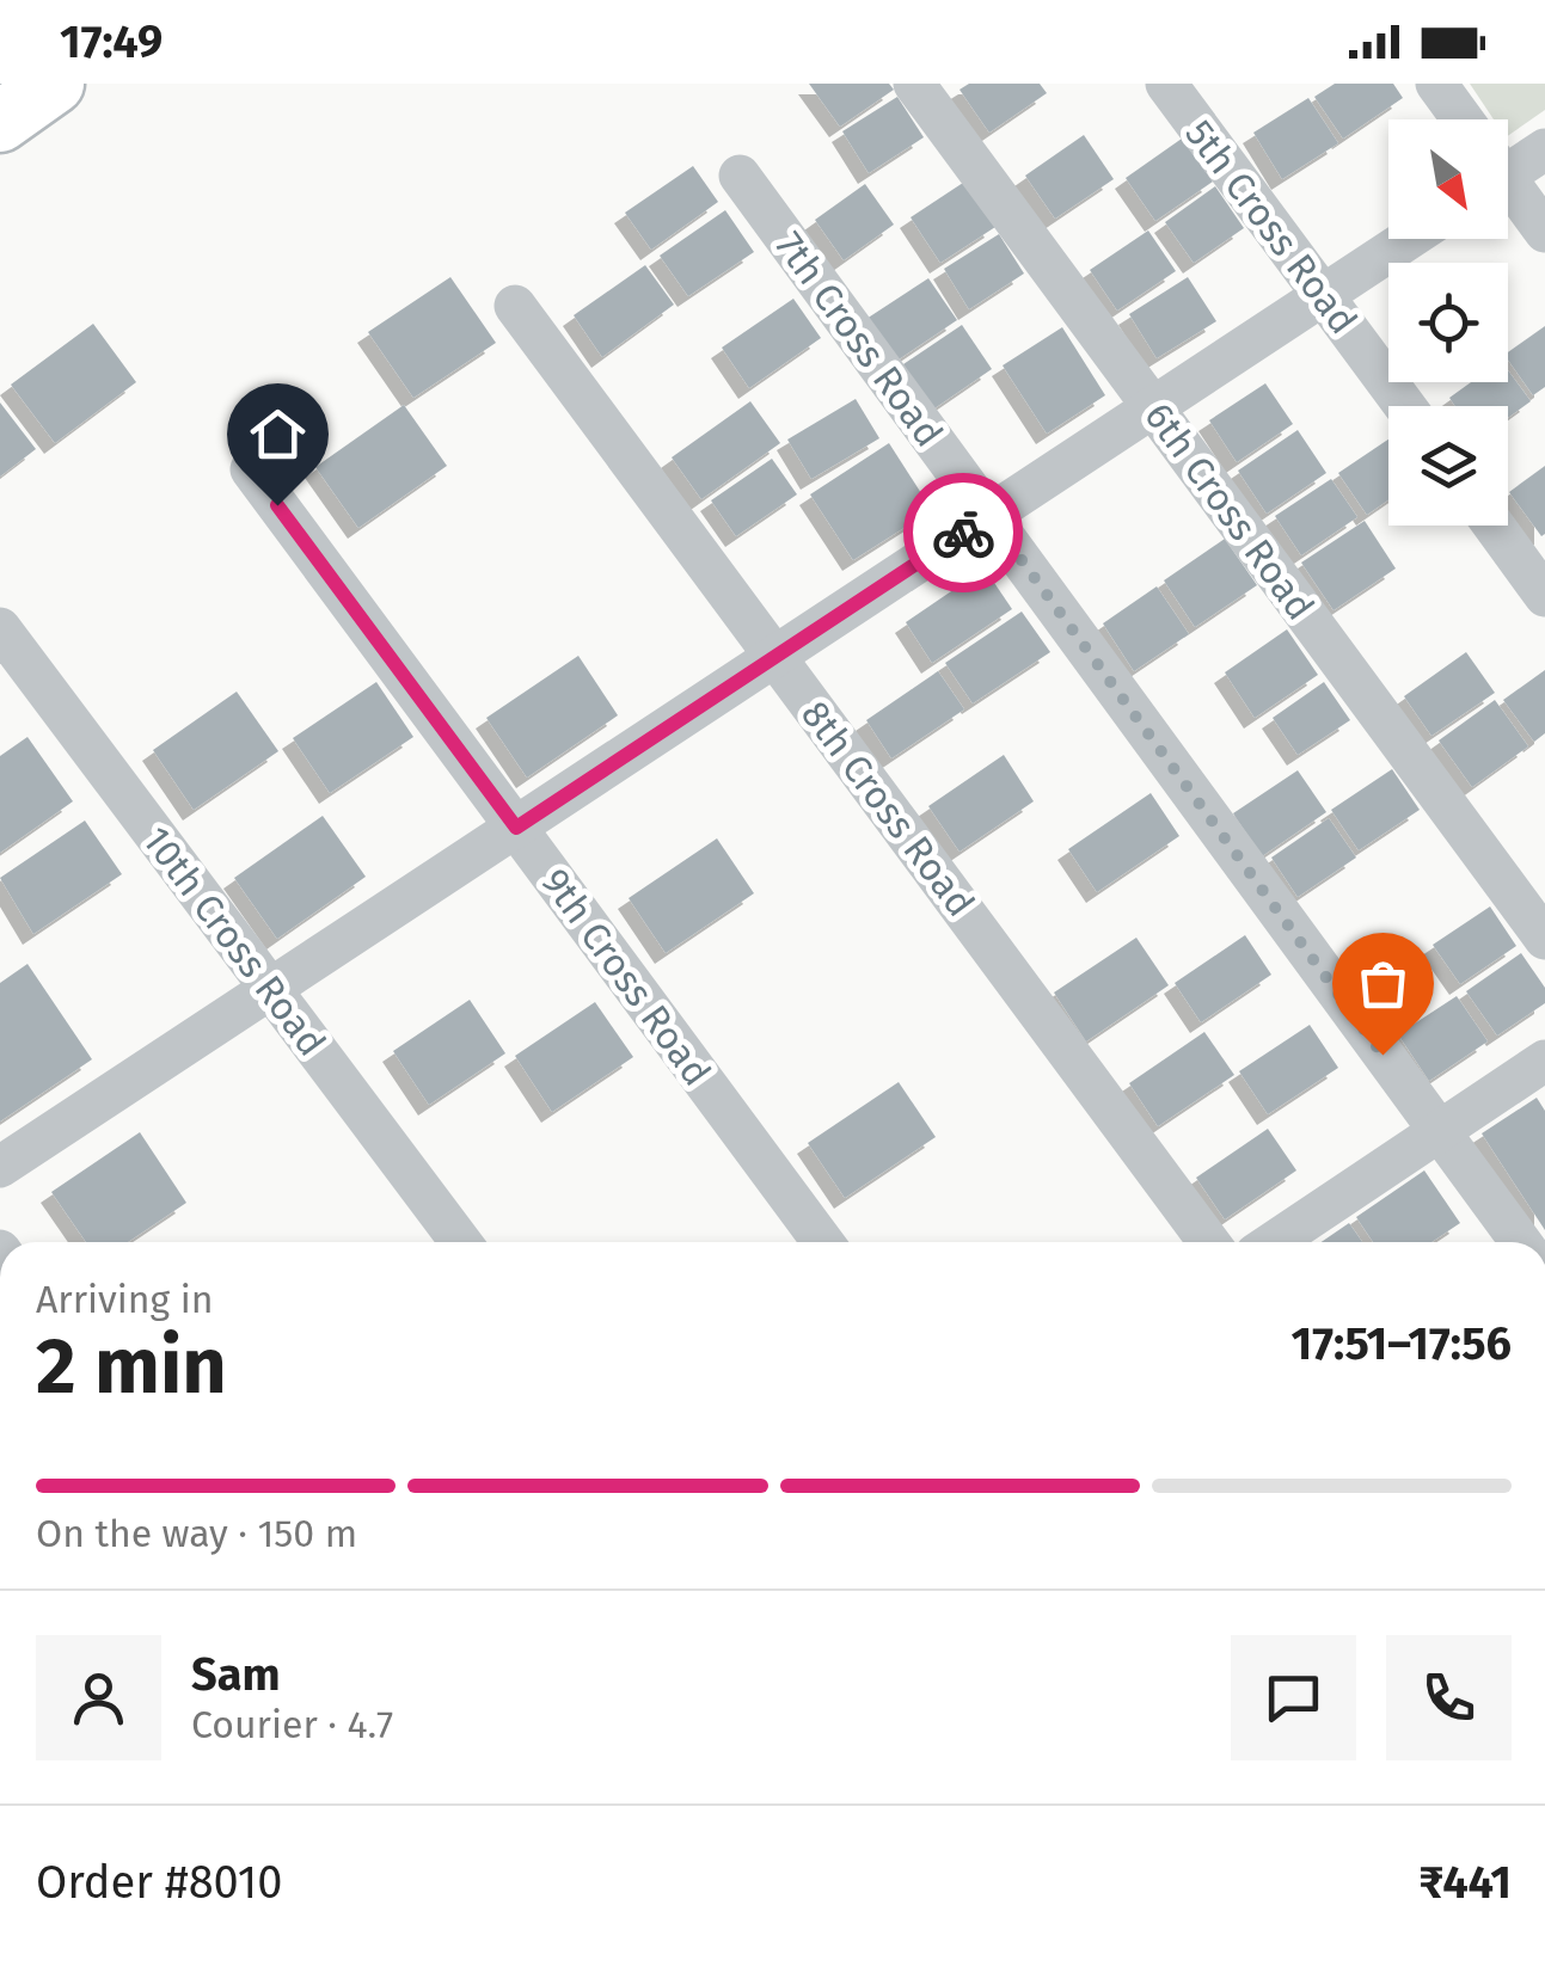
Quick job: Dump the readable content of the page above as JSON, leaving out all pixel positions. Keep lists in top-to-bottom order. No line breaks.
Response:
{"streets":{"street":["5th Cross Road","7th Cross Road","6th Cross Road","8th Cross Road","10th Cross Road","9th Cross Road"]},"north":"bottom right","page":{"status":"17:49","heading":["2 min","Arriving in","17:51–17:56"],"panel":["Sam","Courier · 4.7","Order #8010","₹441"],"bar":"On the way · 150 m"}}
